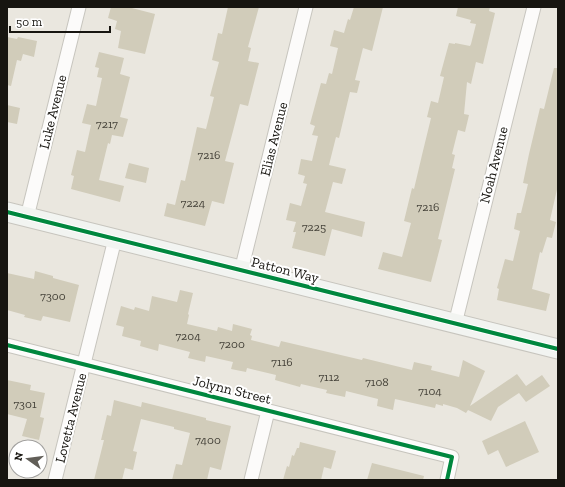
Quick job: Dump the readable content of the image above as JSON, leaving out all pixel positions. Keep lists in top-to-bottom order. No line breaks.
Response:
{"streets":{"street":["Luke Avenue","Elias Avenue","Noah Avenue","Patton Way","Jolynn Street","Lovetta Avenue"]},"crossings":[["Luke Avenue","Patton Way"],["Elias Avenue","Patton Way"],["Noah Avenue","Patton Way"],["Patton Way","Lovetta Avenue"],["Jolynn Street","Lovetta Avenue"]],"house_numbers":["7217","7216","7224","7216","7225","7300","7204","7200","7116","7112","7108","7104","7301","7400"],"scale_bar":"50 m","north":"left"}
